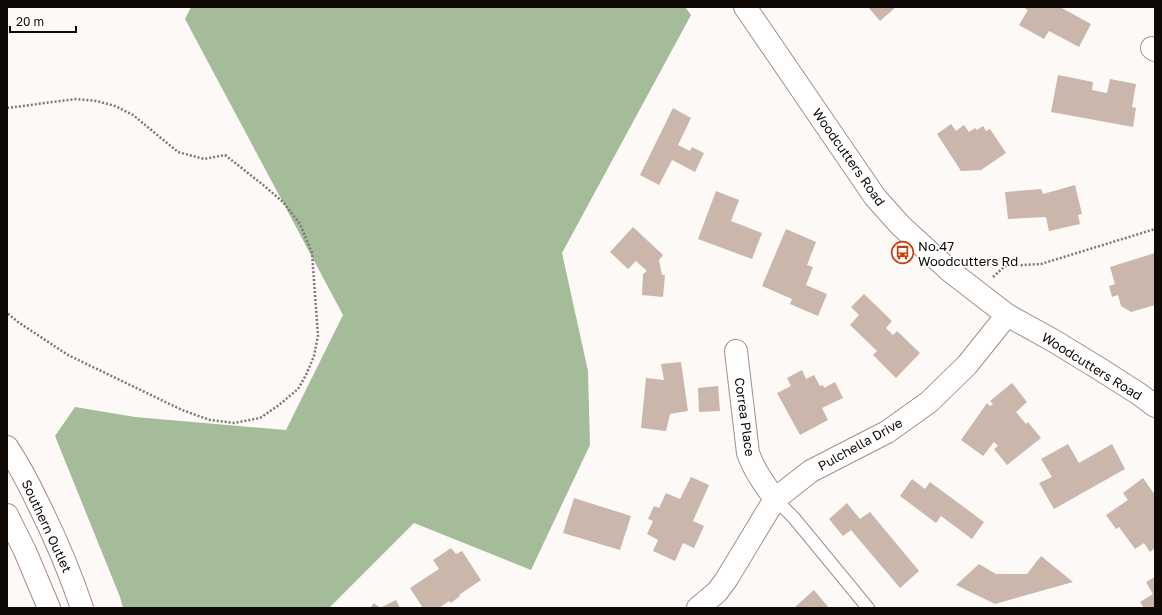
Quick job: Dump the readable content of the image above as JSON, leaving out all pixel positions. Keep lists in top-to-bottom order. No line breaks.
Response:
{"streets":{"main road":["Woodcutters Road","Correa Place","Pulchella Drive","Southern Outlet"]},"crossings":[["Woodcutters Road","Pulchella Drive"],["Correa Place","Pulchella Drive"]],"places":{"bus stop":["No.47 Woodcutters Rd"]},"scale_bar":"20 m"}
